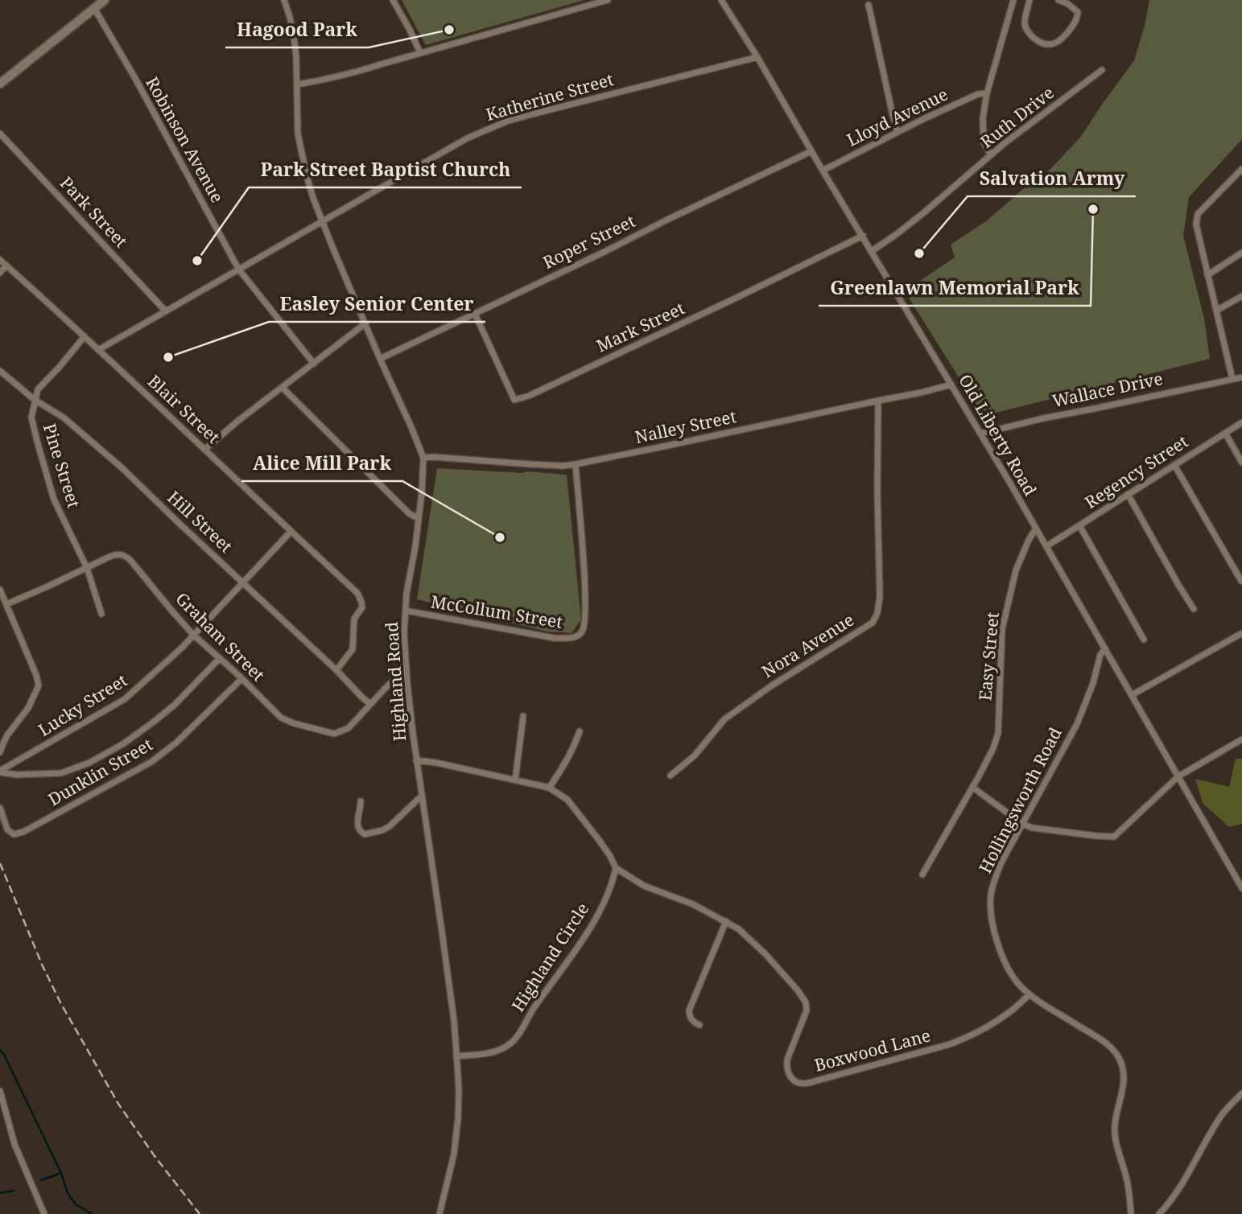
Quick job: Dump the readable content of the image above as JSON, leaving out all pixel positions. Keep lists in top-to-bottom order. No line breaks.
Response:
{"streets":{"street":["Katherine Street","Lloyd Avenue","Ruth Drive","Robinson Avenue","Park Street","Roper Street","Mark Street","Wallace Drive","Blair Street","Nalley Street","Old Liberty Road","Pine Street","Regency Street","Hill Street","McCollum Street","Graham Street","Nora Avenue","Easy Street","Highland Road","Lucky Street","Dunklin Street","Hollingsworth Road","Highland Circle","Boxwood Lane"]},"crossings":[["Katherine Street","Robinson Avenue"],["Katherine Street","Park Street"],["Katherine Street","Blair Street"],["Katherine Street","Old Liberty Road"],["Katherine Street","Highland Road"],["Lloyd Avenue","Old Liberty Road"],["Ruth Drive","Old Liberty Road"],["Roper Street","Mark Street"],["Roper Street","Old Liberty Road"],["Roper Street","Highland Road"],["Mark Street","Old Liberty Road"],["Wallace Drive","Old Liberty Road"],["Blair Street","Hill Street"],["Blair Street","Lucky Street"],["Nalley Street","Old Liberty Road"],["Nalley Street","McCollum Street"],["Nalley Street","Nora Avenue"],["Nalley Street","Highland Road"],["Old Liberty Road","Regency Street"],["Old Liberty Road","Easy Street"],["Old Liberty Road","Hollingsworth Road"],["Pine Street","Hill Street"],["Pine Street","Graham Street"],["Hill Street","Graham Street"],["Hill Street","Lucky Street"],["McCollum Street","Highland Road"],["Graham Street","Highland Road"],["Graham Street","Lucky Street"],["Graham Street","Dunklin Street"],["Highland Road","Highland Circle"],["Hollingsworth Road","Boxwood Lane"],["Highland Circle","Boxwood Lane"]],"places":["Hagood Park","Greenlawn Memorial Park","Salvation Army","Park Street Baptist Church","Easley Senior Center","Alice Mill Park"]}
